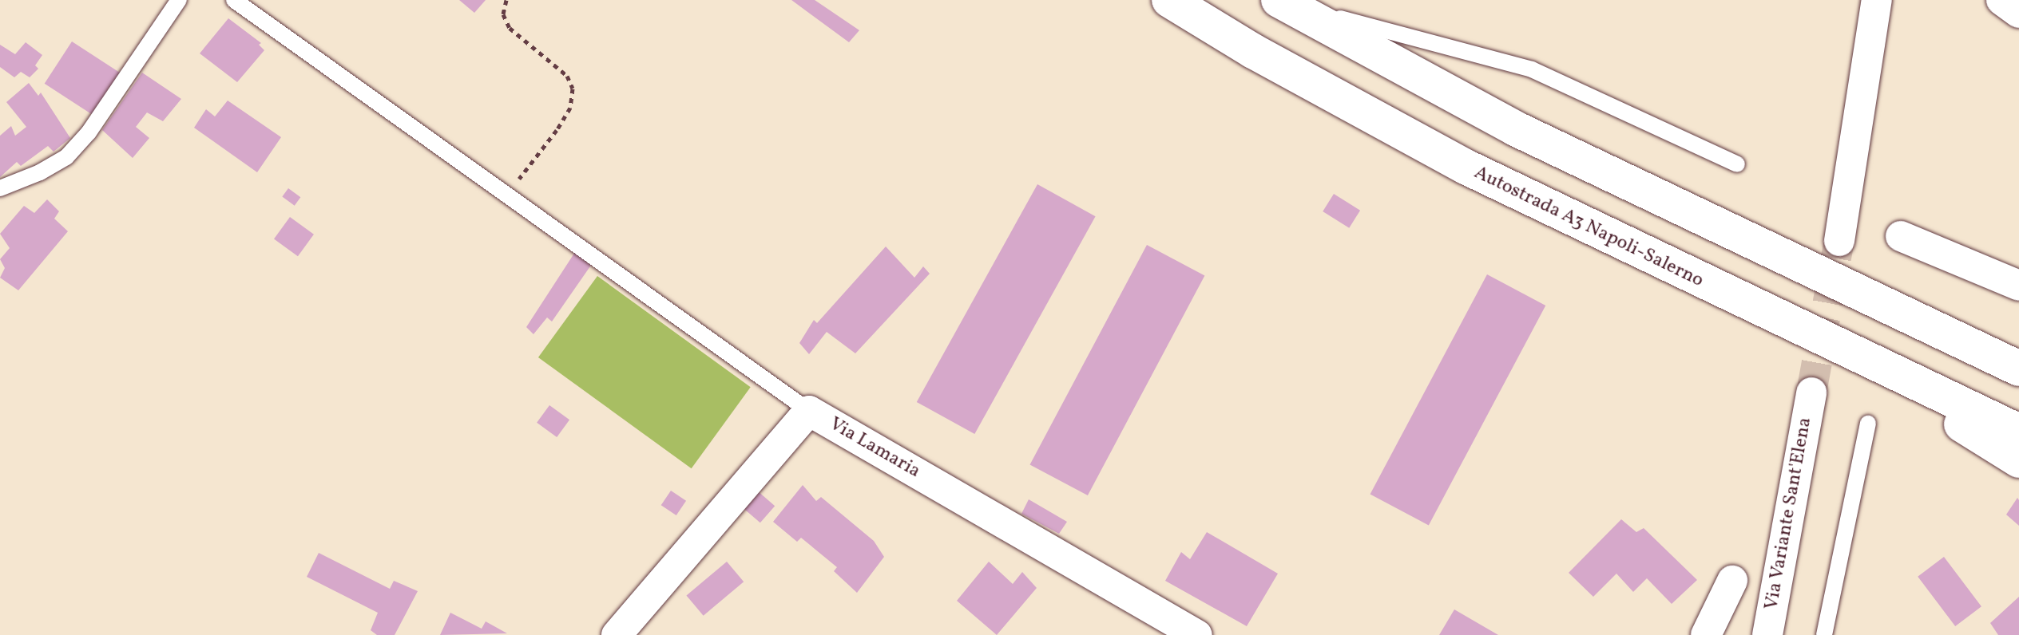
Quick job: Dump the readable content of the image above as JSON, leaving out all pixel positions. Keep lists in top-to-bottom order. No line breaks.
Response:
{"streets":{"highway":["Autostrada A3 Napoli-Salerno"],"street":["Via Lamaria","Via Variante Sant'Elena"]}}
